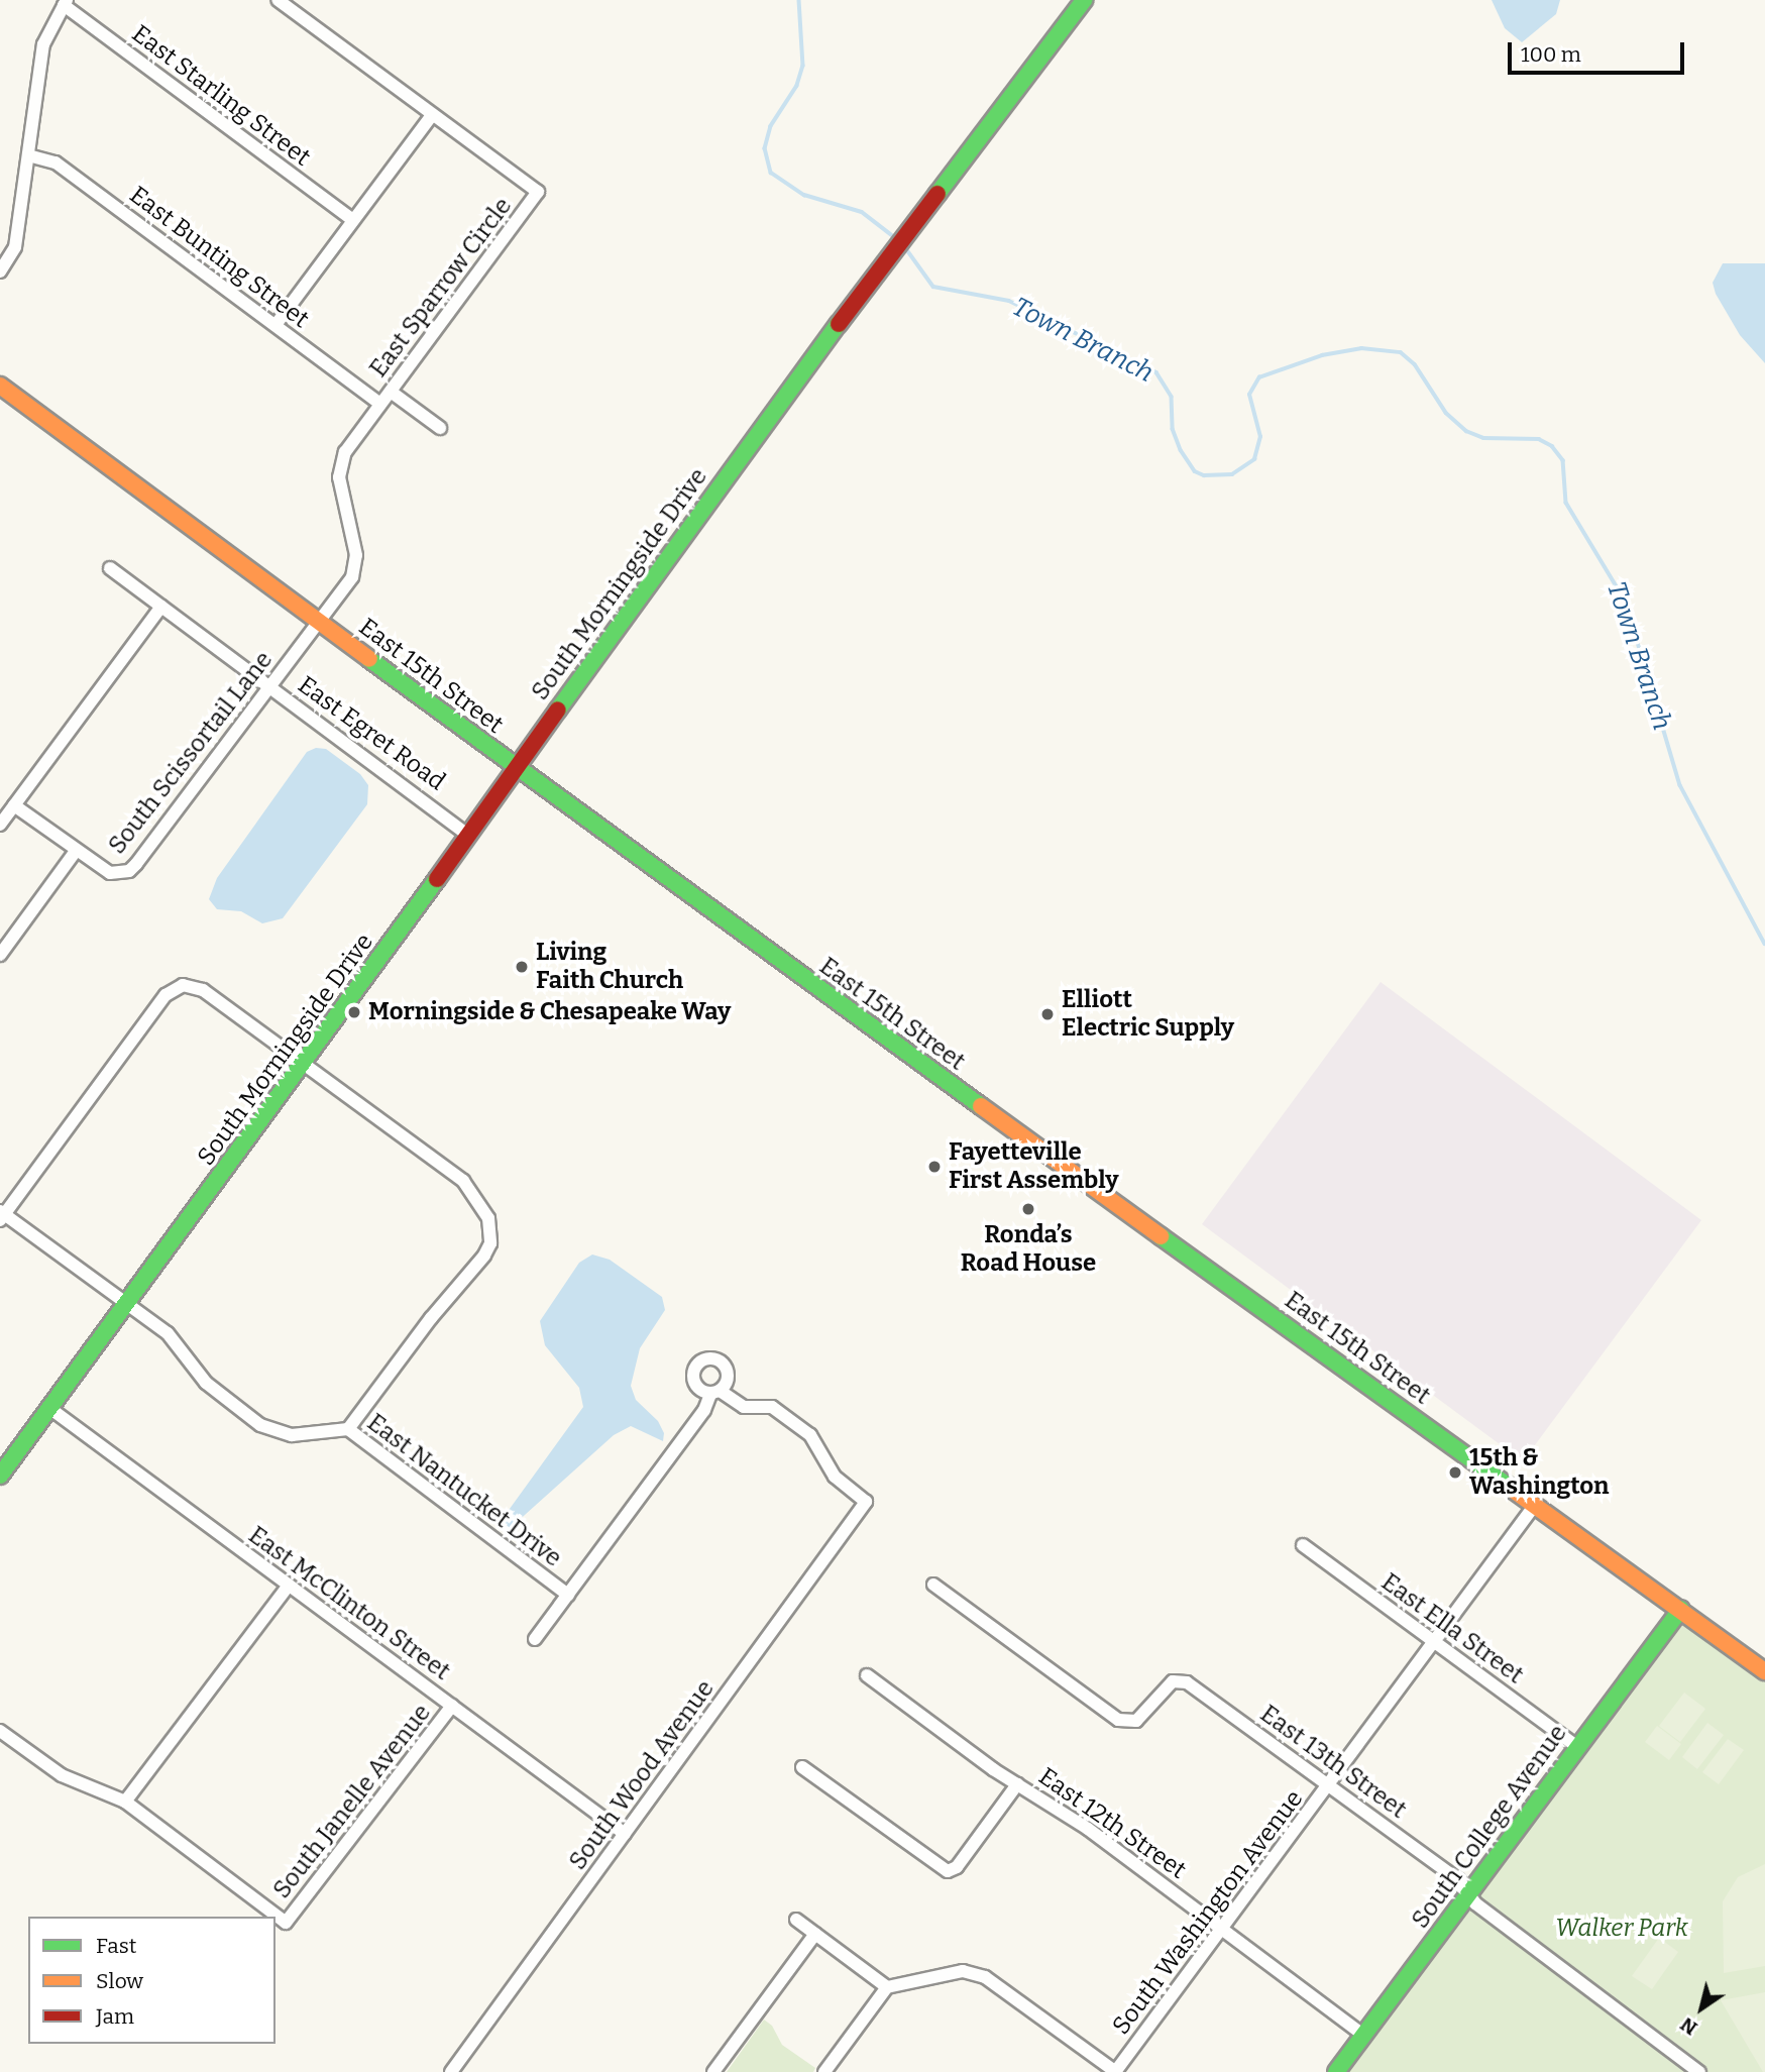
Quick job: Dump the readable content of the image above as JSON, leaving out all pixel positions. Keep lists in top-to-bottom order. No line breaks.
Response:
{"streets":{"street":["East Starling Street","East Bunting Street","East Sparrow Circle","South Morningside Drive","East 15th Street","East Egret Road","South Scissortail Lane","East Nantucket Drive","East McClinton Street","East Ella Street","East 13th Street","South Wood Avenue","South Janelle Avenue","East 12th Street","South College Avenue","South Washington Avenue"]},"crossings":[["East Bunting Street","East Sparrow Circle"],["East Sparrow Circle","East 15th Street"],["East Sparrow Circle","South Scissortail Lane"],["South Morningside Drive","East 15th Street"],["South Morningside Drive","East Egret Road"],["South Morningside Drive","East Nantucket Drive"],["South Morningside Drive","East McClinton Street"],["East 15th Street","South Scissortail Lane"],["East 15th Street","South College Avenue"],["East 15th Street","South Washington Avenue"],["East Egret Road","South Scissortail Lane"],["East Nantucket Drive","South Wood Avenue"],["East McClinton Street","South Wood Avenue"],["East McClinton Street","South Janelle Avenue"],["East Ella Street","South College Avenue"],["East Ella Street","South Washington Avenue"],["East 13th Street","South College Avenue"],["East 13th Street","South Washington Avenue"],["East 12th Street","South College Avenue"],["East 12th Street","South Washington Avenue"]],"water":["Town Branch"],"parks":["Walker Park"],"places":["Living Faith Church","Morningside & Chesapeake Way","Elliott Electric Supply","Fayetteville First Assembly","Ronda’s Road House","15th & Washington"],"legend":["Fast","Slow","Jam"],"scale_bar":"100 m","north":"bottom left"}
